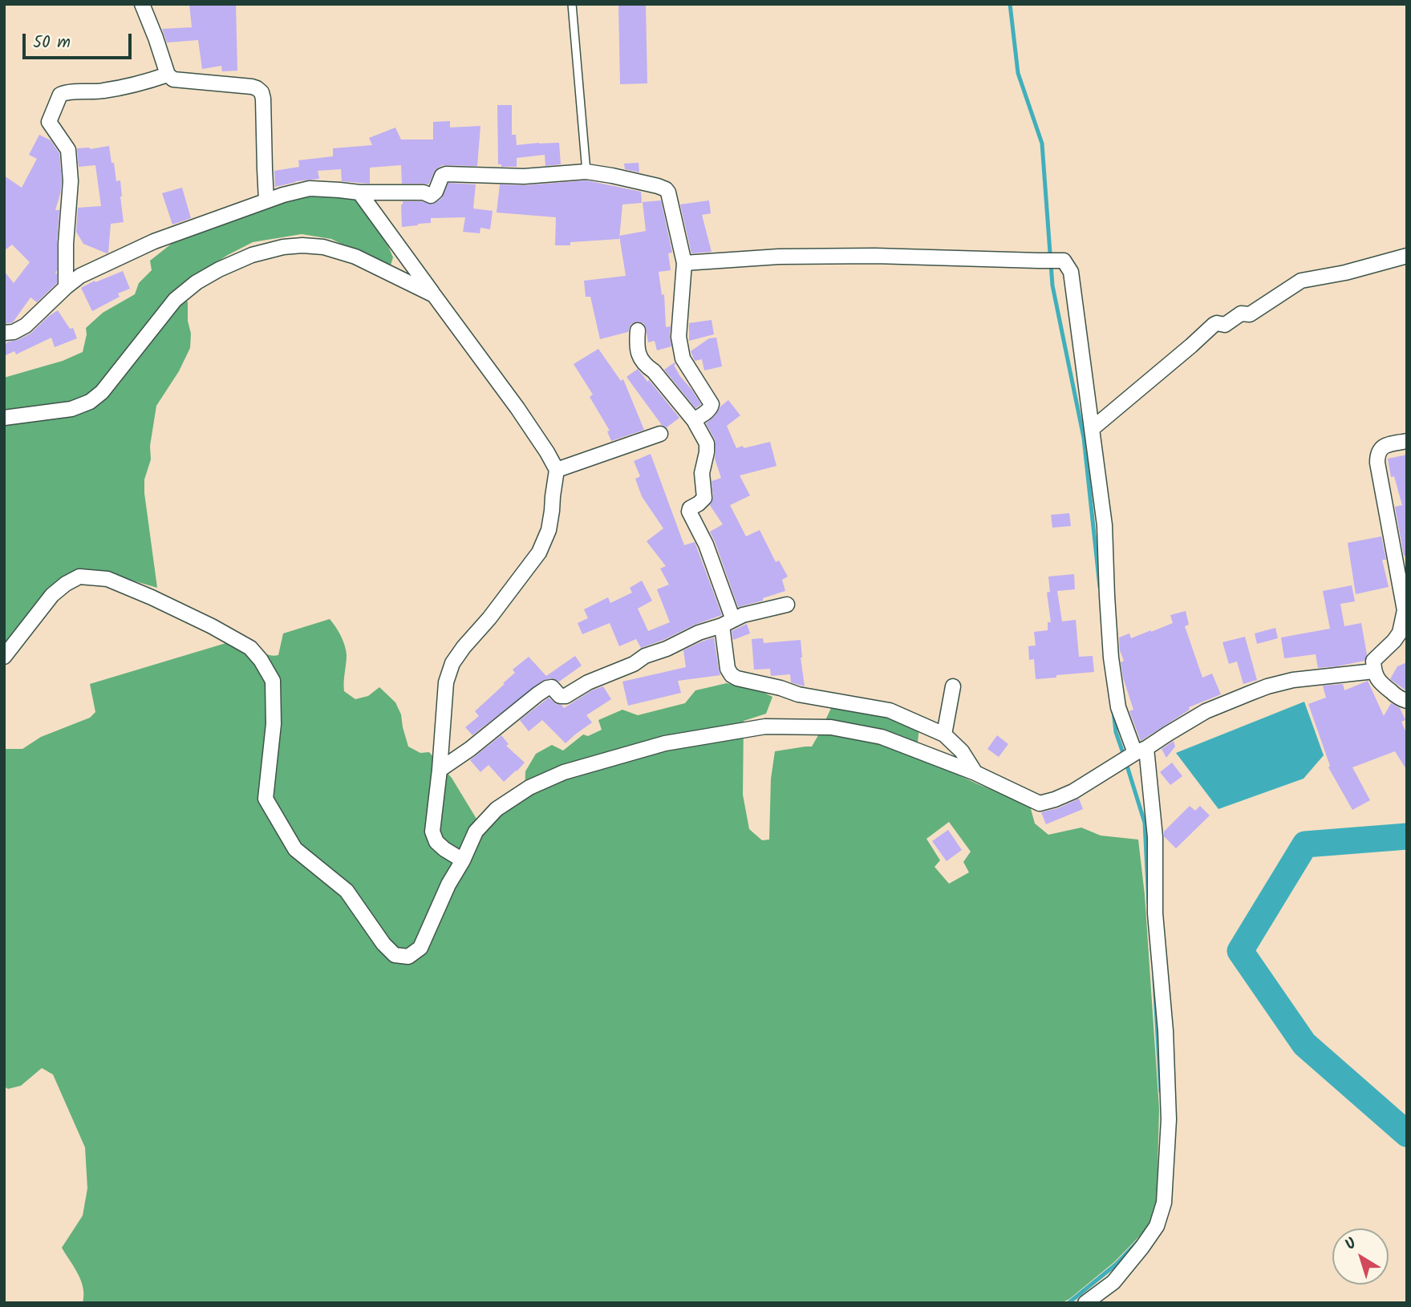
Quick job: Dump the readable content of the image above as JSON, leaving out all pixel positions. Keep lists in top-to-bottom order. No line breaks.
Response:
{"scale_bar":"50 m","north":"top left"}
